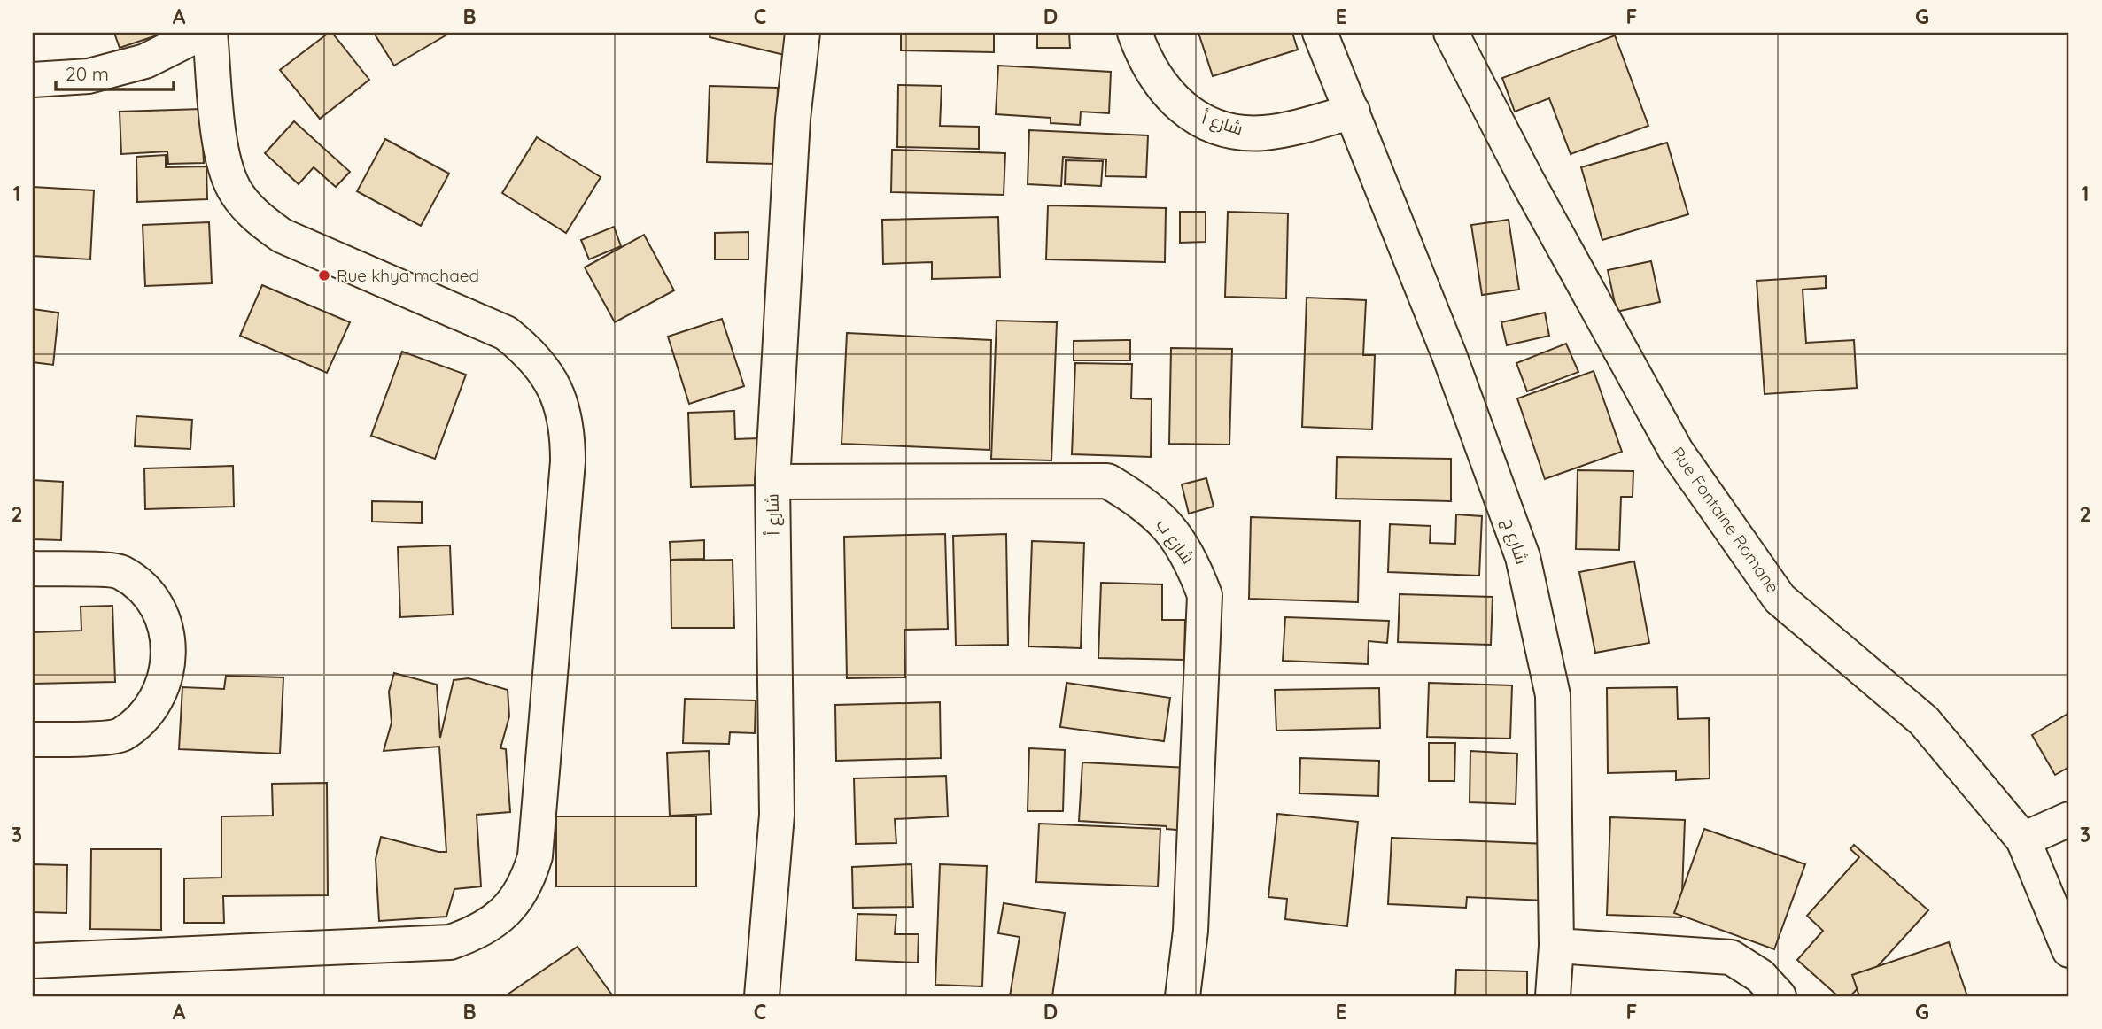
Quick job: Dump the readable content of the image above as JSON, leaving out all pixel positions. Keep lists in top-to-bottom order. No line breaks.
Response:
{"streets":{"street":["شارع أ","Rue Fontaine Romane","شارع ب","شارع ج"]},"crossings":[["شارع أ","شارع ب"],["شارع أ","شارع ج"]],"places":["Rue khya mohaed"],"scale_bar":"20 m","grid":{"columns":["A","B","C","D","E","F","G"],"rows":["1","2","3"]}}
